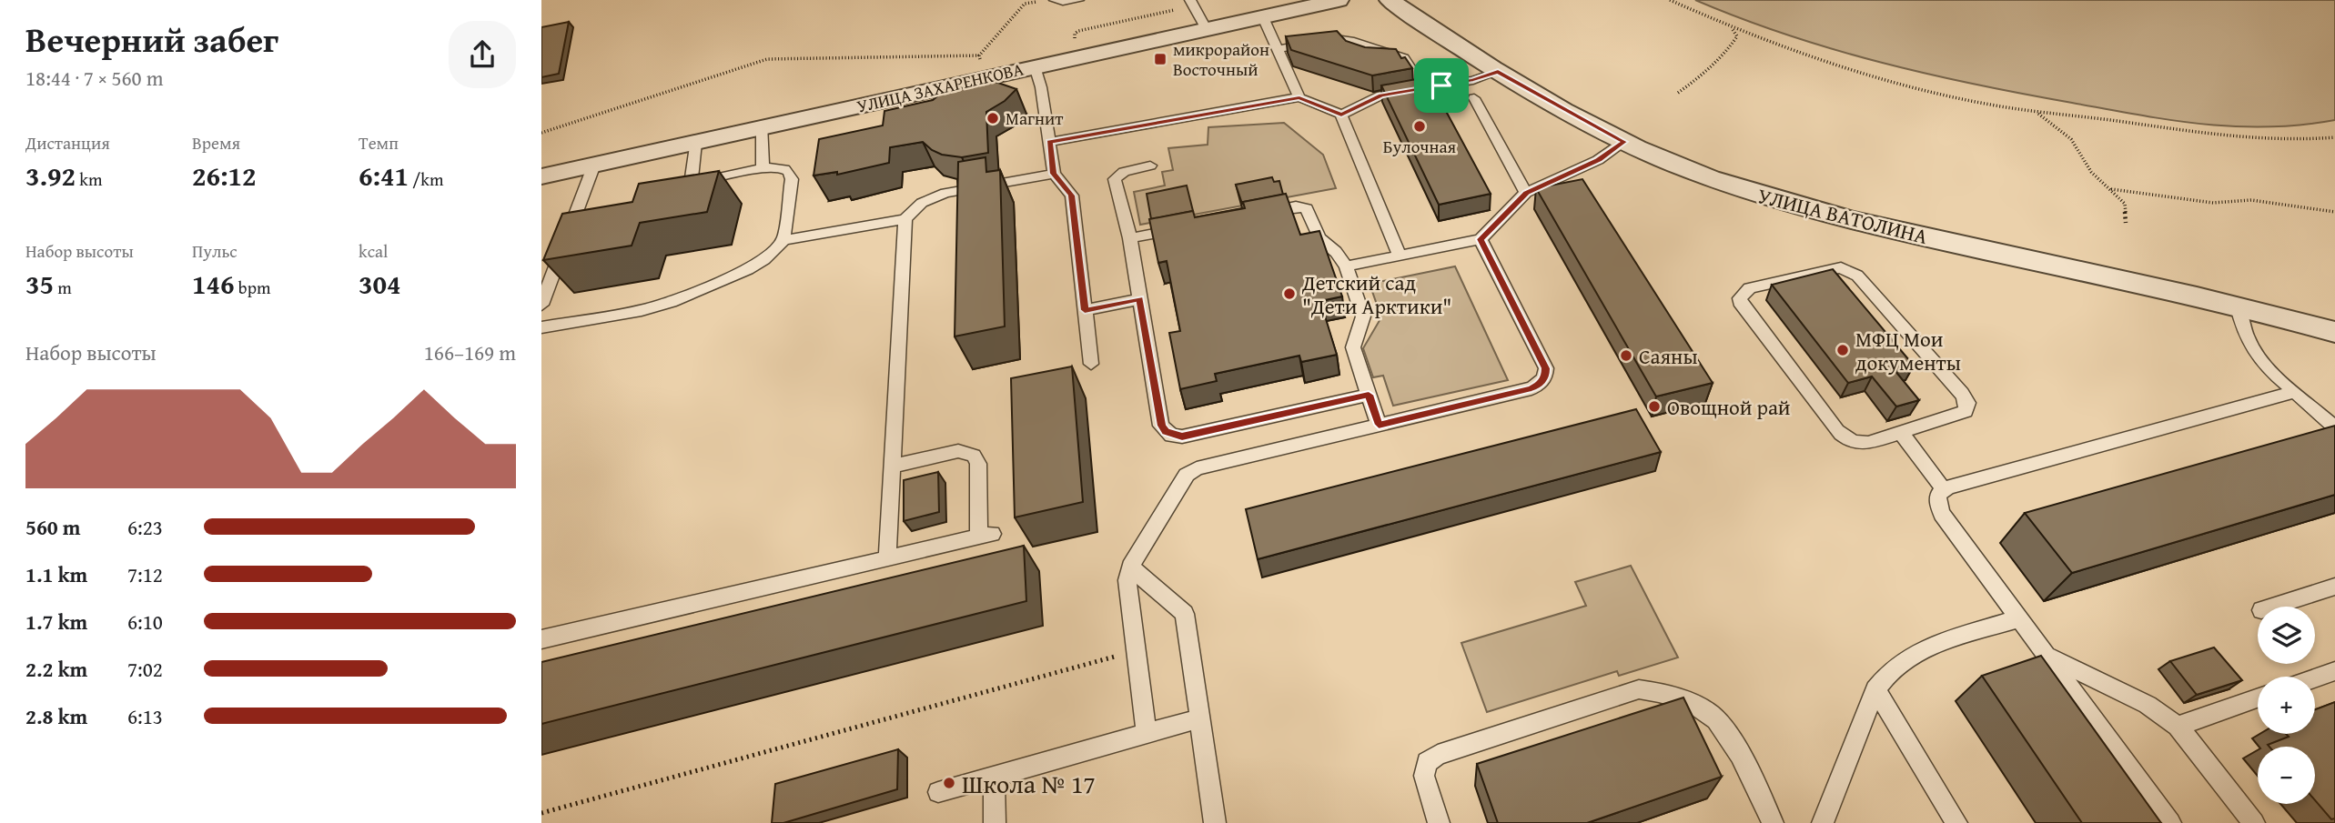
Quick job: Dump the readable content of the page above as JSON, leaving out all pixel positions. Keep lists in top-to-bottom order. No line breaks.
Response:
{"streets":{"street":["УЛИЦА ЗАХАРЕНКОВА","УЛИЦА ВАТОЛИНА"]},"places":{"transit":["микрорайон Восточный"],"other":["Магнит","Булочная","Детский сад \"Дети Арктики\"","МФЦ Мои документы","Саяны","Овощной рай","Школа № 17"]},"page":{"heading":["Вечерний забег","18:44 · 7 × 560 m"],"stats":[["Дистанция","3.92 km"],["Время","26:12"],["Темп","6:41 /km"],["Набор высоты","35 m"],["Пульс","146 bpm"],["kcal","304"]],"chart":["Набор высоты","166–169 m"],"list":[{"name":"560 m","note":"6:23"},{"name":"1.1 km","note":"7:12"},{"name":"1.7 km","note":"6:10"},{"name":"2.2 km","note":"7:02"},{"name":"2.8 km","note":"6:13"}],"map_buttons":["+","−"]}}
